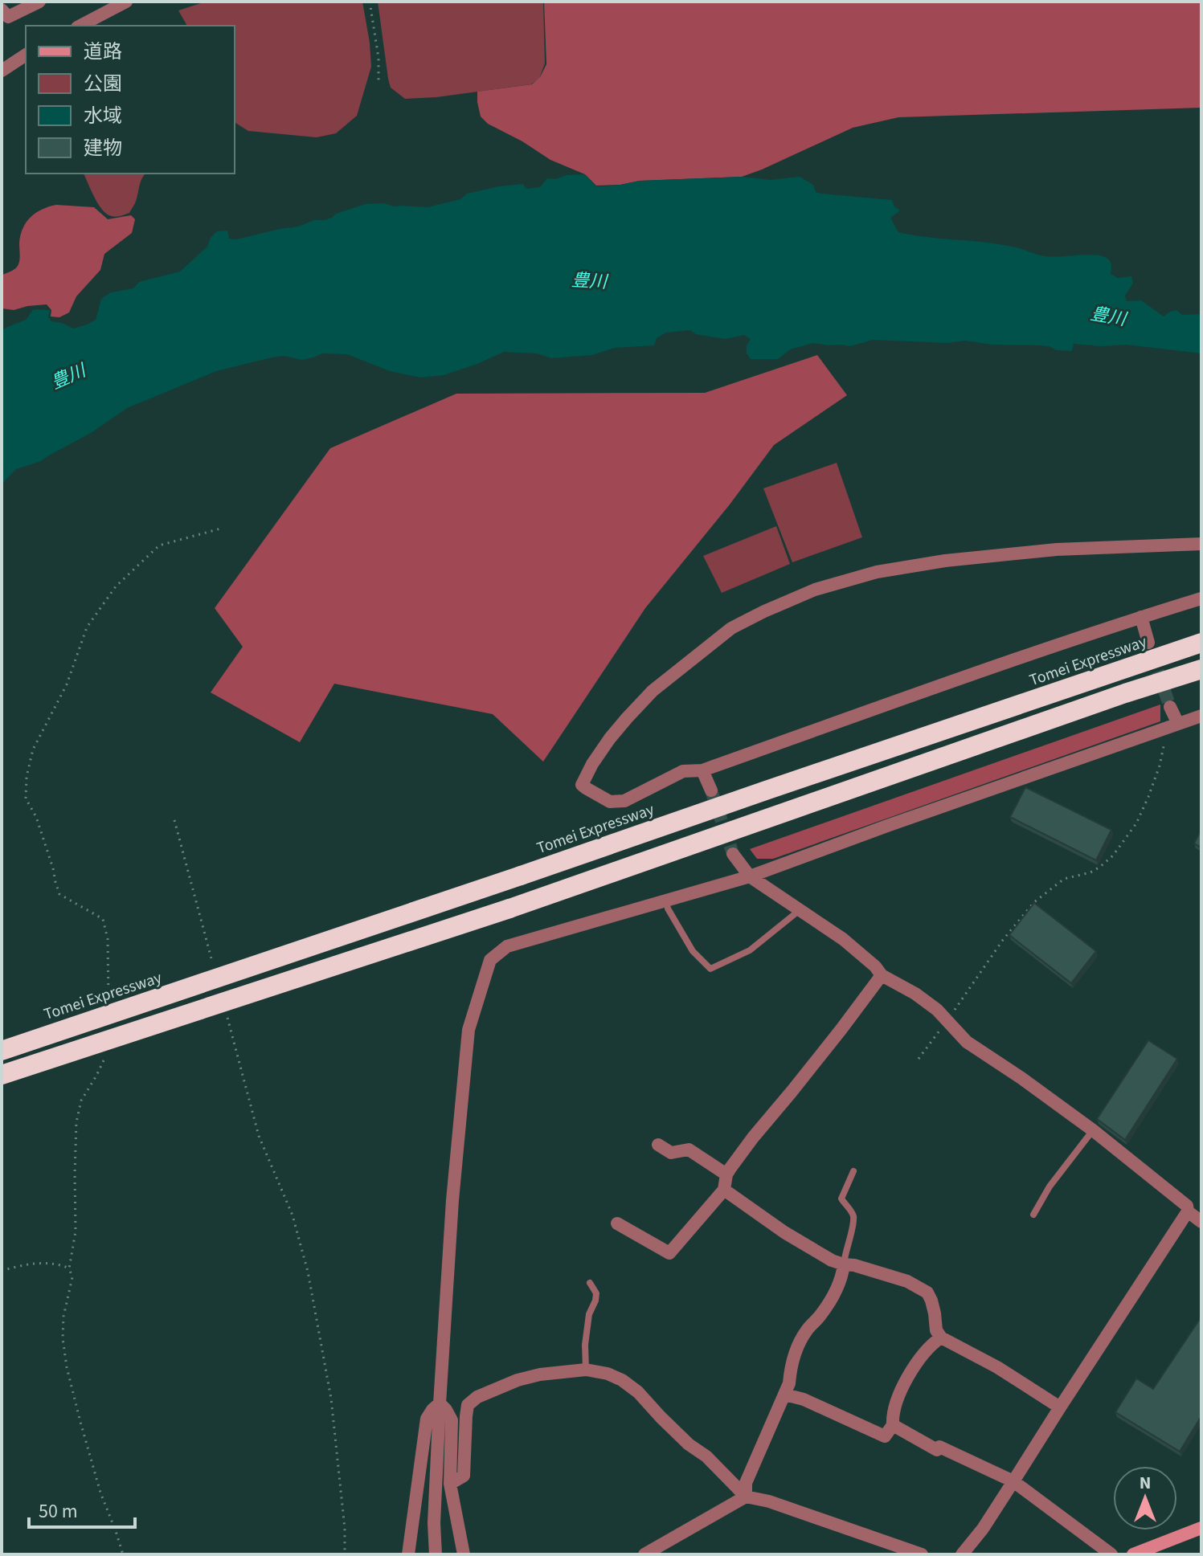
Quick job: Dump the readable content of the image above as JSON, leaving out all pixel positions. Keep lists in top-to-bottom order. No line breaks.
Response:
{"streets":{"highway":["Tomei Expressway"]},"water":["豊川"],"legend":["道路","公園","水域","建物"],"scale_bar":"50 m","north":"top"}
